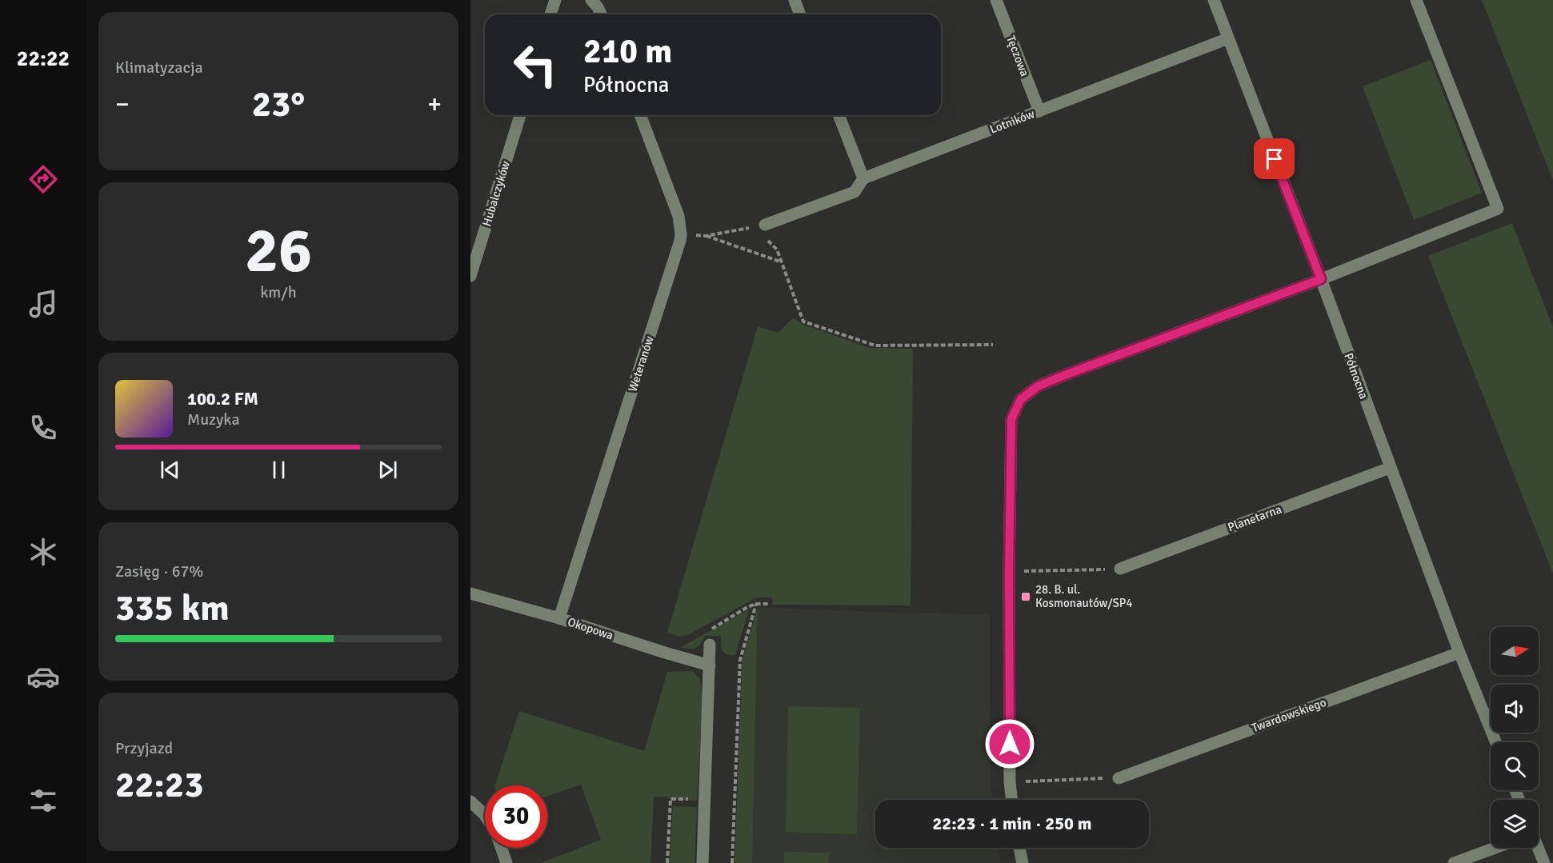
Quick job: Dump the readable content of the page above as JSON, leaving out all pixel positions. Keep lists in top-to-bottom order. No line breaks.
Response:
{"streets":{"street":["Tęczowa","Lotników","Hubalczyków","Weteranów","Północna","Planetarna","Okopowa","Twardowskiego"]},"crossings":[["Tęczowa","Lotników"],["Lotników","Północna"],["Weteranów","Okopowa"],["Północna","Planetarna"],["Północna","Twardowskiego"]],"places":{"transit":["28. B. ul. Kosmonautów/SP4"]},"north":"right","page":{"tabs":"22:22","tile":["Klimatyzacja",["26","km/h"],["Zasięg · 67%","335 km"],["Przyjazd","22:23"]],"turn":["210 m","Północna"],"heat":["−","23°","+"],"song":["100.2 FM","Muzyka"],"limit":"30","trip":"22:23 · 1 min · 250 m"}}
